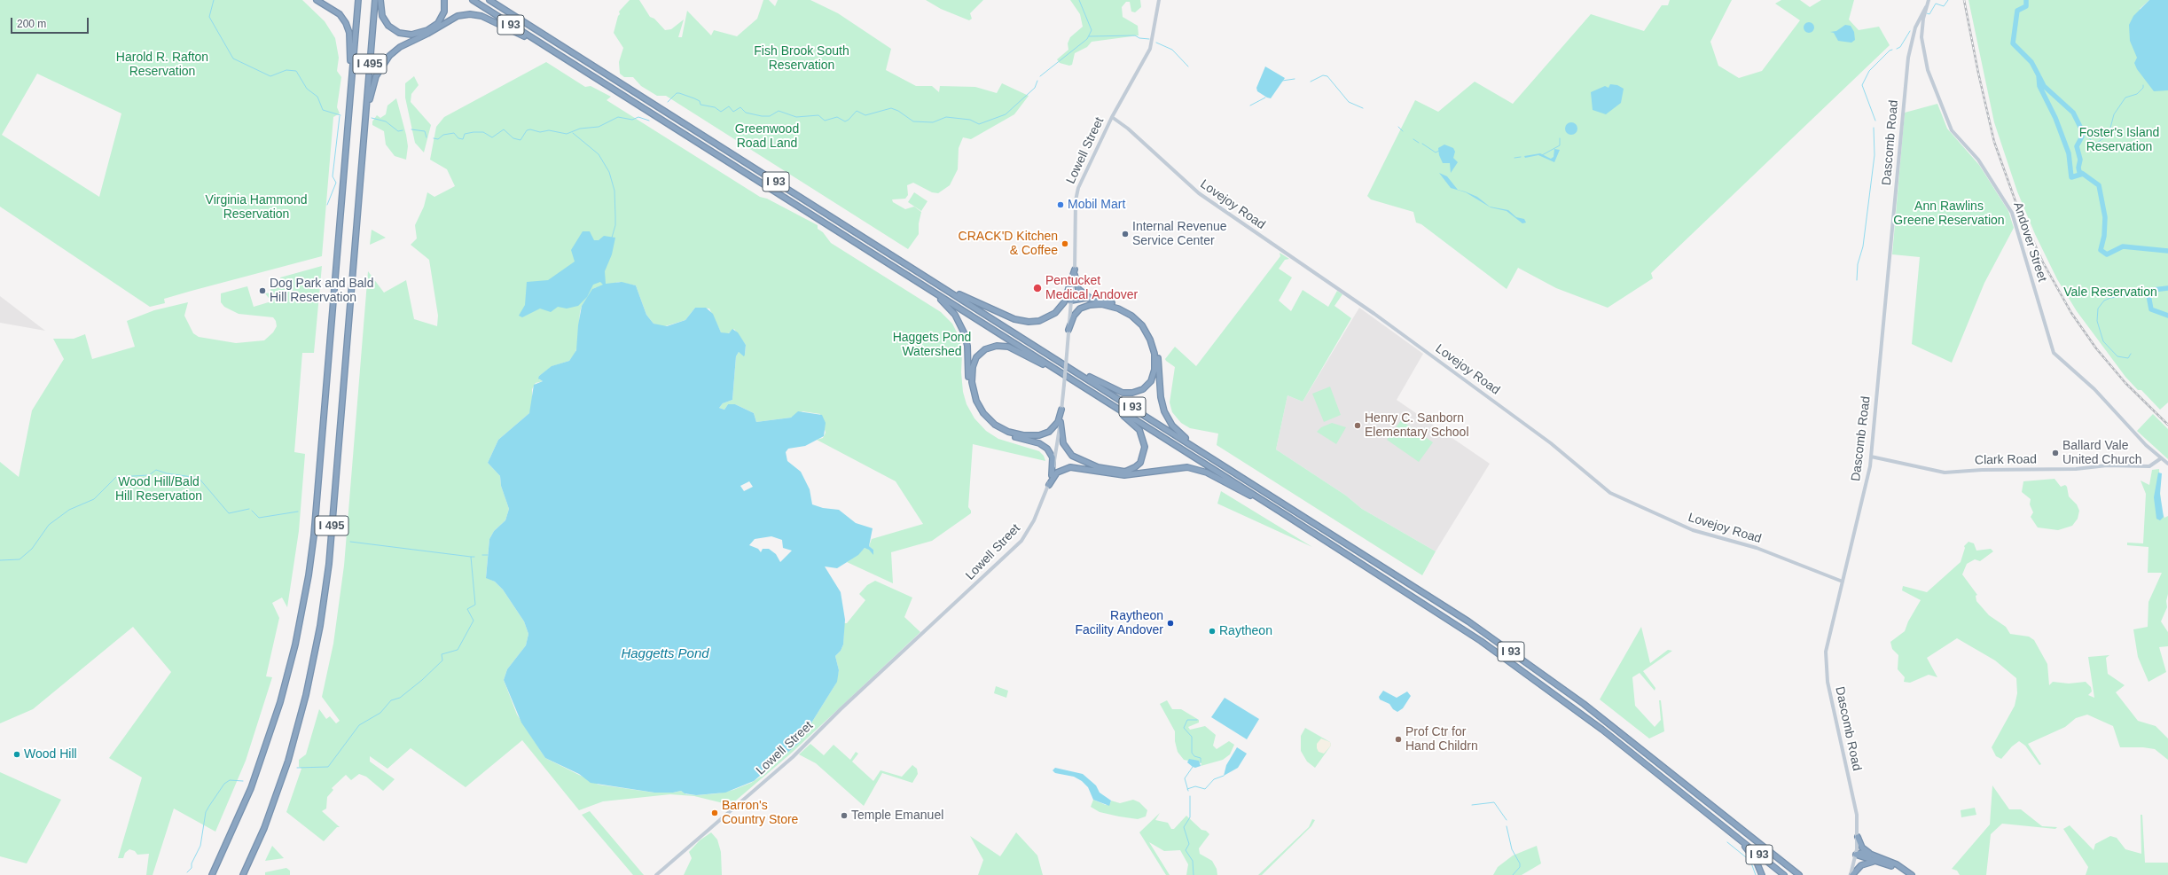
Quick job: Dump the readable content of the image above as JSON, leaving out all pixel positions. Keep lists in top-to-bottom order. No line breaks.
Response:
{"streets":{"highway":["I 93","I 495"],"main road":["Dascomb Road","Lowell Street","Lovejoy Road","Andover Street","Clark Road"]},"crossings":[["Dascomb Road","Lovejoy Road"],["Dascomb Road","Andover Street"],["Dascomb Road","Clark Road"],["Lowell Street","Lovejoy Road"],["Andover Street","Clark Road"]],"water":["Haggetts Pond"],"parks":["Fish Brook South Reservation","Harold R. Rafton Reservation","Greenwood Road Land","Foster's Island Reservation","Virginia Hammond Reservation","Ann Rawlins Greene Reservation","Vale Reservation","Haggets Pond Watershed","Wood Hill/Bald Hill Reservation"],"places":["Mobil Mart","Internal Revenue Service Center","CRACK'D Kitchen & Coffee","Pentucket Medical Andover","Dog Park and Bald Hill Reservation","Henry C. Sanborn Elementary School","Ballard Vale United Church","Raytheon Facility Andover","Raytheon","Prof Ctr for Hand Childrn","Wood Hill","Barron's Country Store","Temple Emanuel"],"scale_bar":"200 m"}
